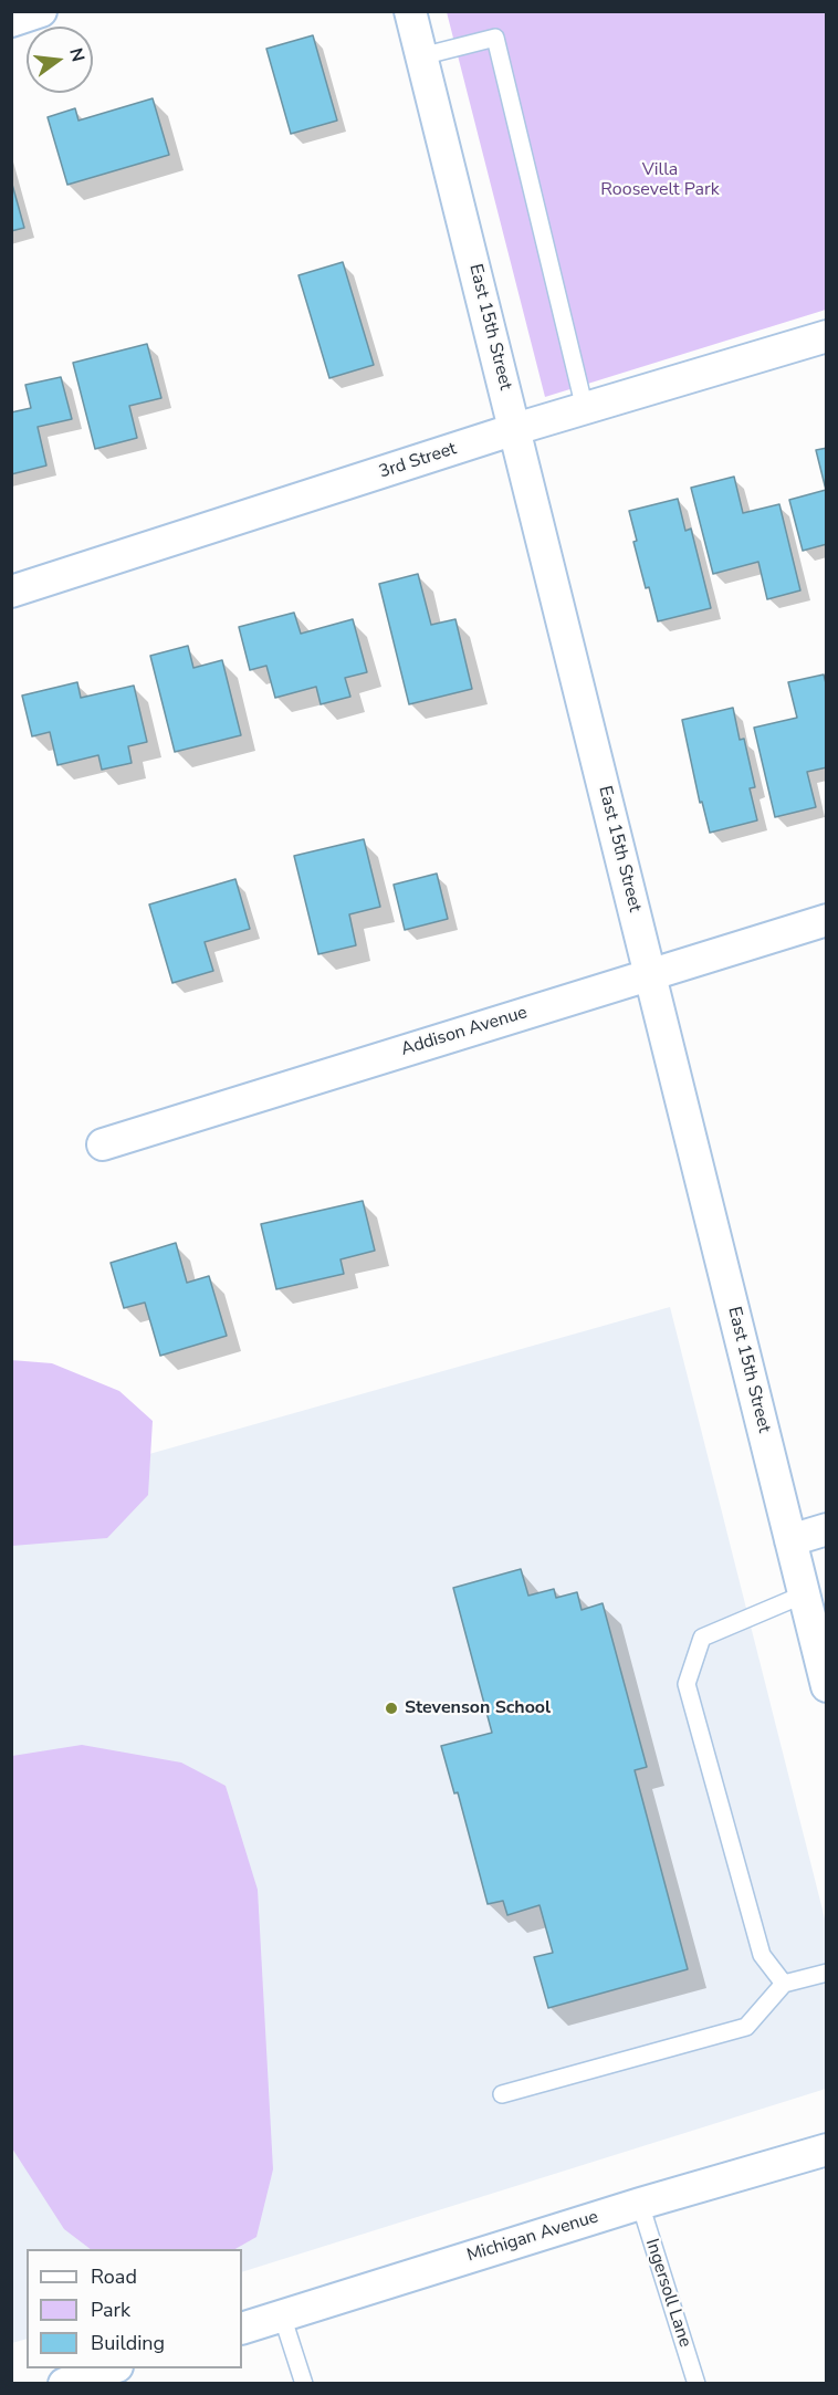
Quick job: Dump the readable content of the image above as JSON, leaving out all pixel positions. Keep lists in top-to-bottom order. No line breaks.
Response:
{"streets":{"street":["East 15th Street","3rd Street","Addison Avenue","Michigan Avenue"],"lane":["Ingersoll Lane"]},"crossings":[["East 15th Street","3rd Street"],["East 15th Street","Addison Avenue"],["Michigan Avenue","Ingersoll Lane"]],"parks":["Villa Roosevelt Park"],"places":["Stevenson School"],"legend":["Road","Park","Building"],"north":"right"}
